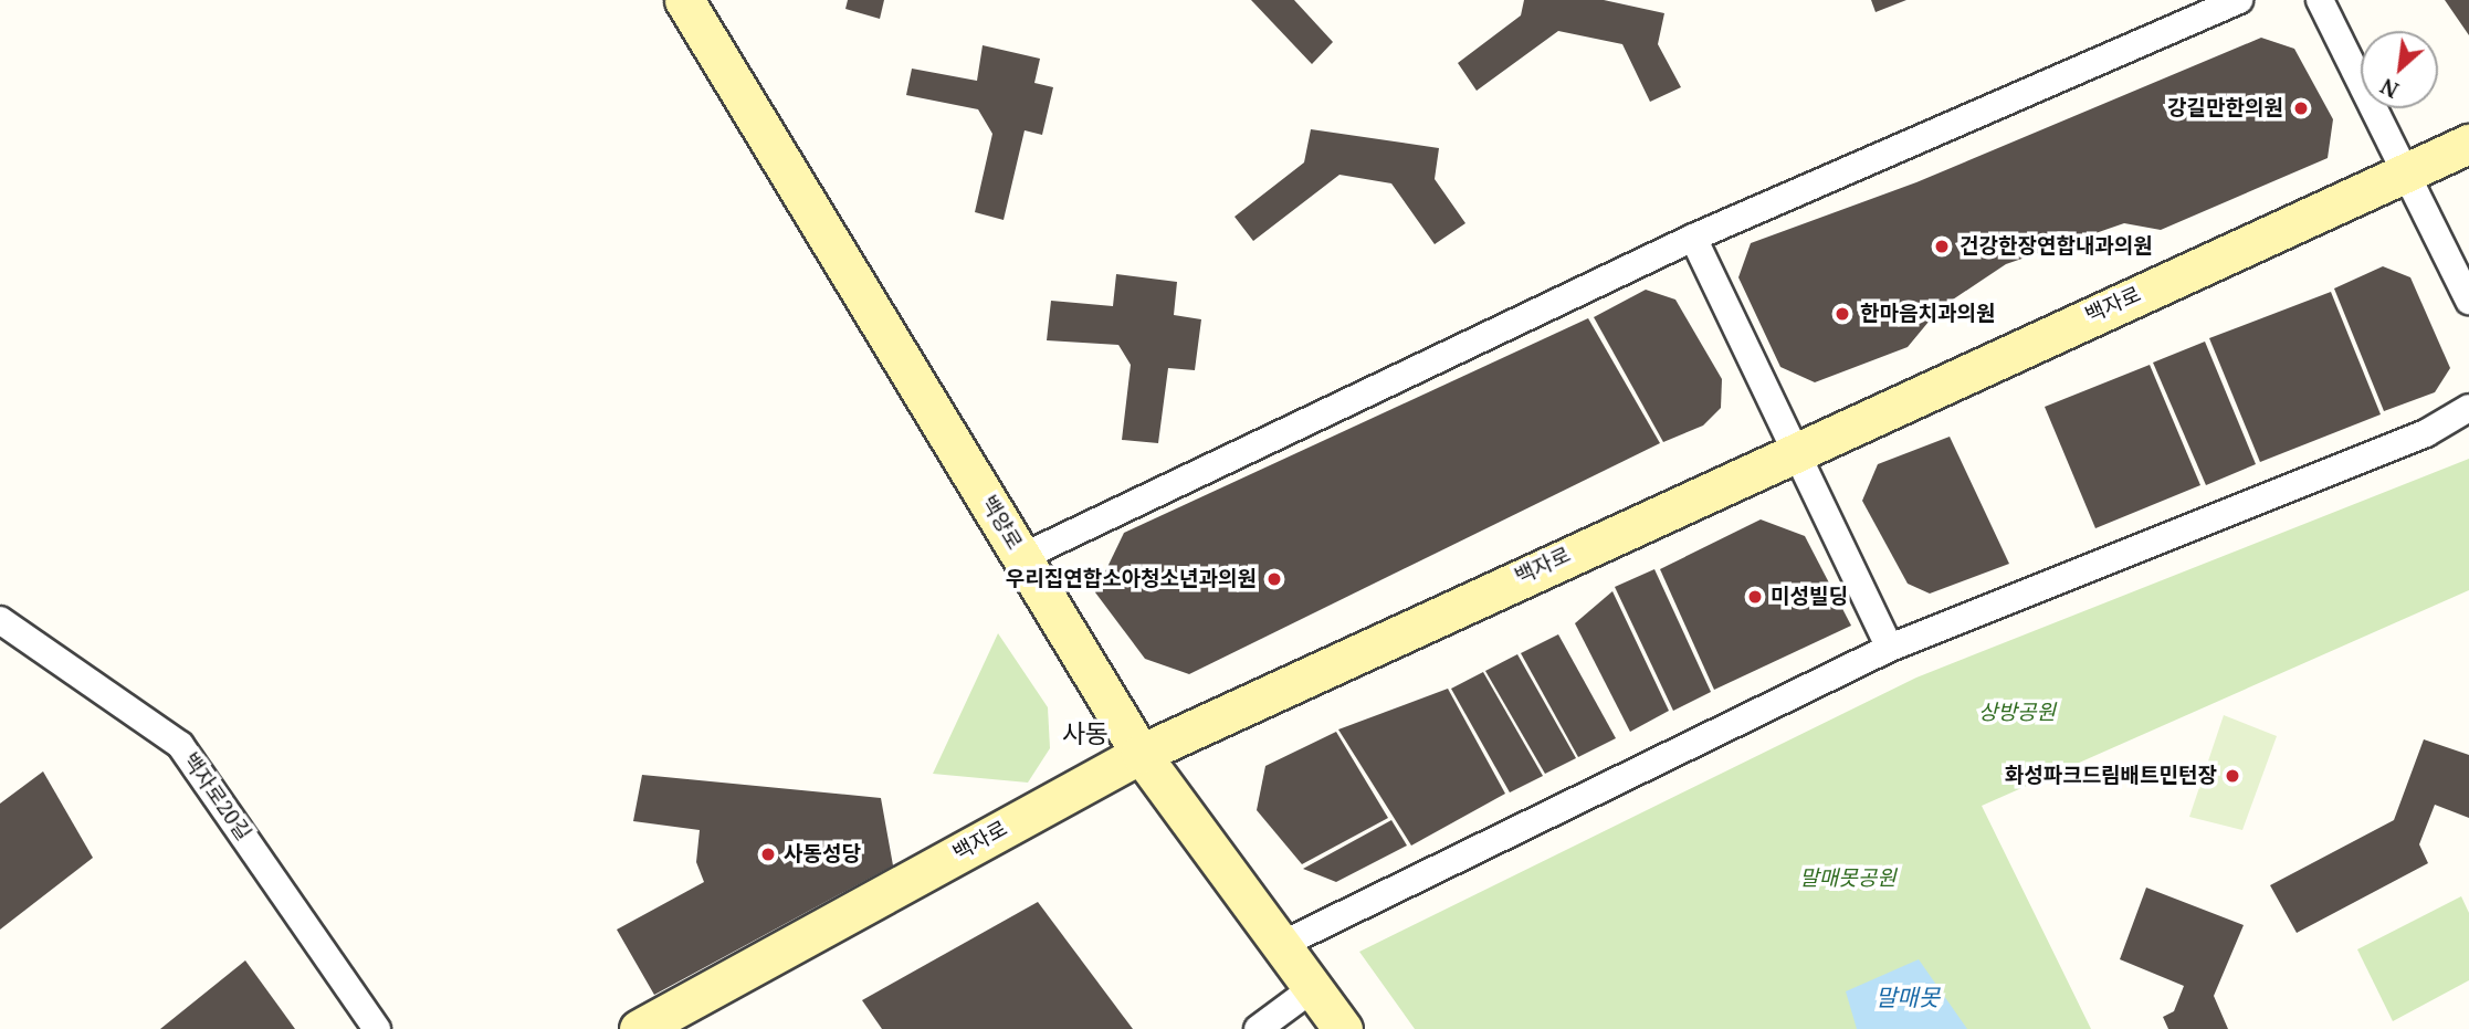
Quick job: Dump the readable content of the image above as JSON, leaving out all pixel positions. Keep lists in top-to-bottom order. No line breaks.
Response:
{"streets":{"street":["백자로","백양로","백자로20길"]},"crossings":[["백자로","백양로"]],"districts":["사동"],"water":["말매못"],"parks":["상방공원","말매못공원"],"places":["강길만한의원","건강한장연합내과의원","한마음치과의원","우리집연합소아청소년과의원","미성빌딩","화성파크드림배트민턴장","사동성당"],"north":"bottom left"}
